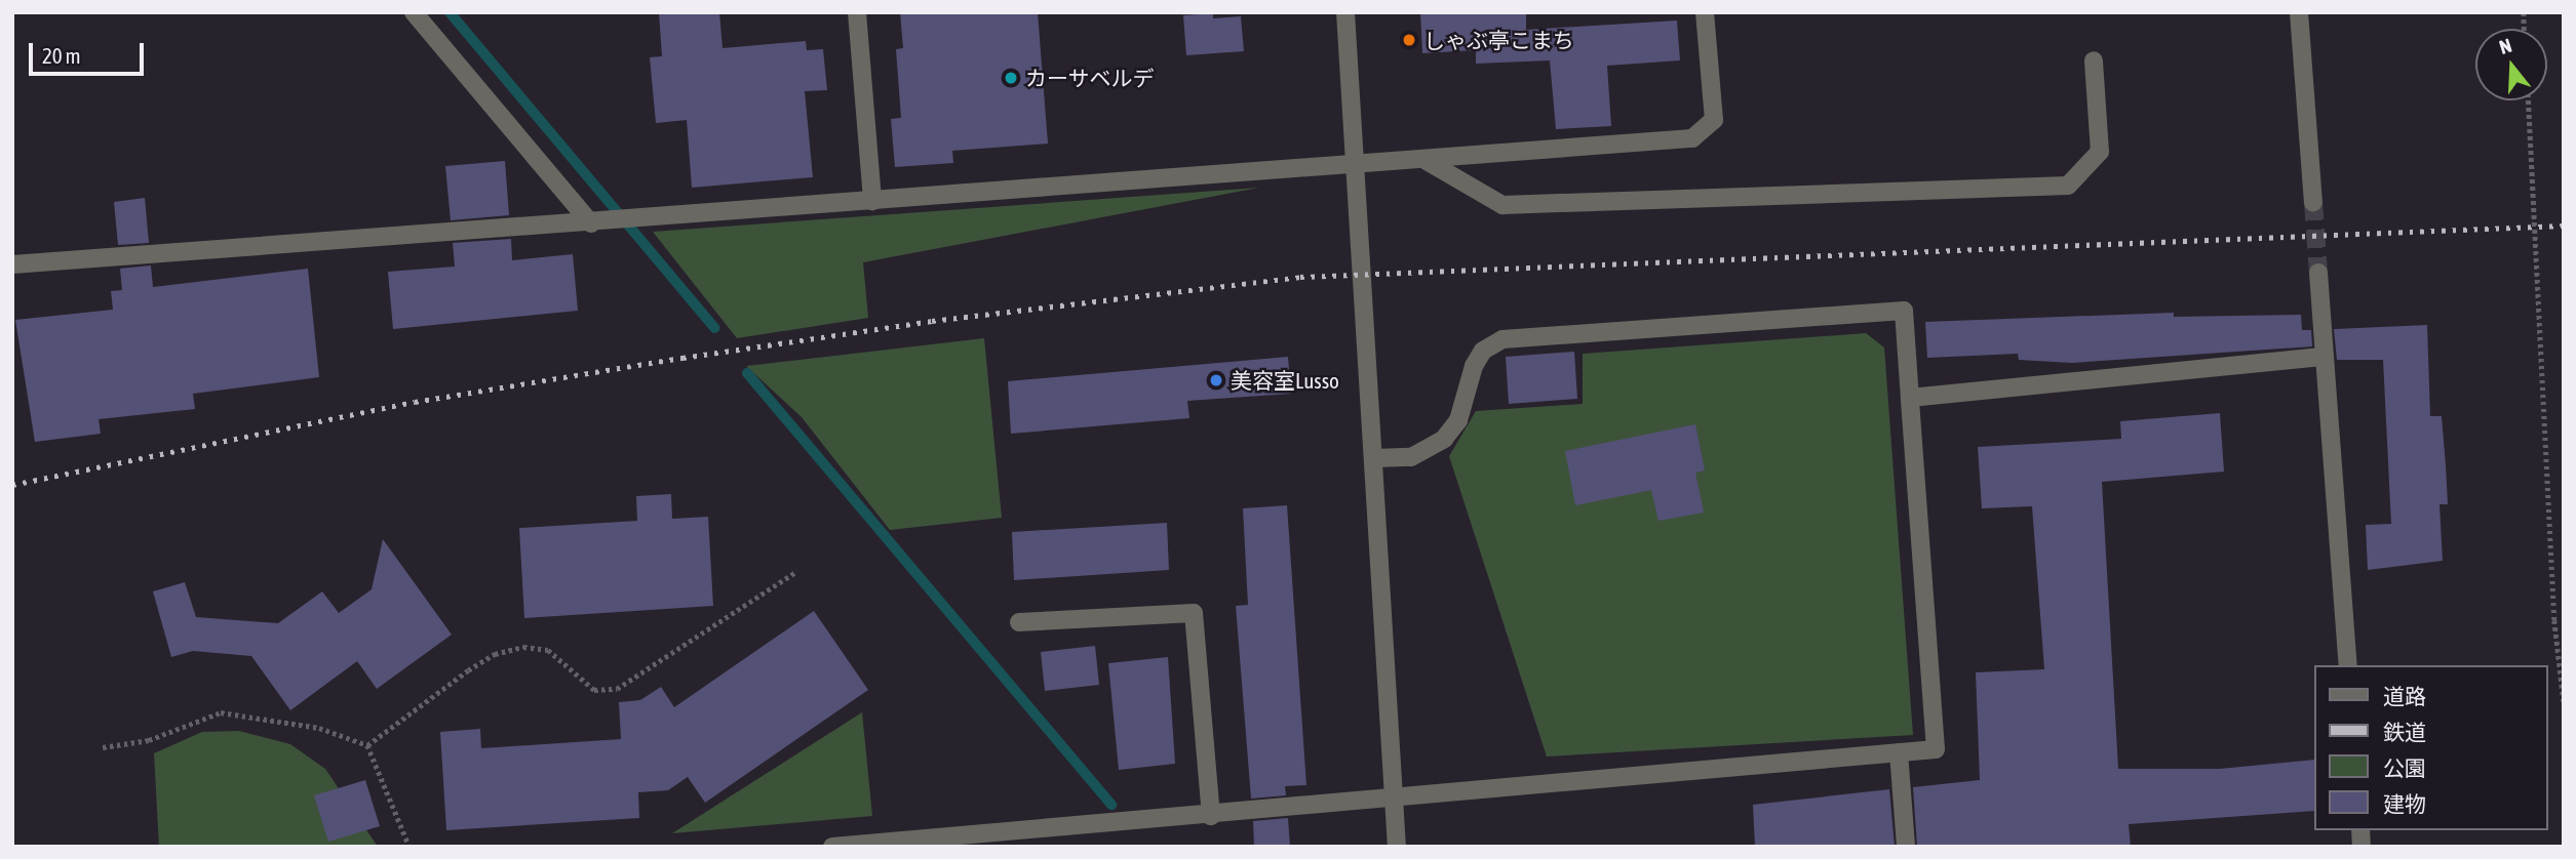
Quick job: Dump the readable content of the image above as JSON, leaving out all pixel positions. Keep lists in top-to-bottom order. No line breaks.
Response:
{"places":["しゃぶ亭こまち","カーサベルデ","美容室Lusso"],"legend":["道路","鉄道","公園","建物"],"scale_bar":"20 m","north":"top"}
